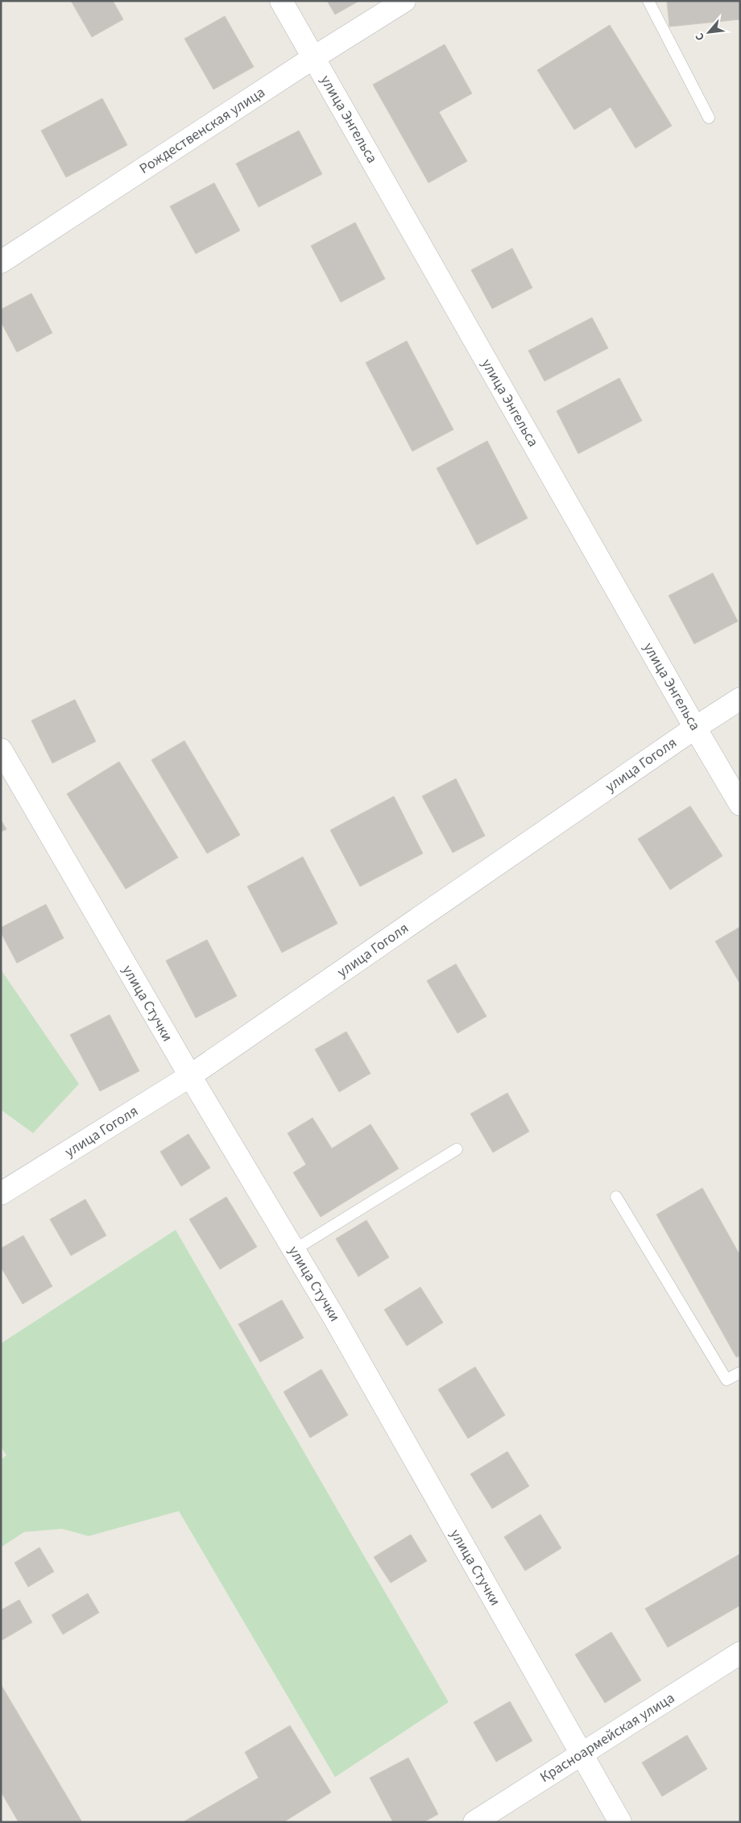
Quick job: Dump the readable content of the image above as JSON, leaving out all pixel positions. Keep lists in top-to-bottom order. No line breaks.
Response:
{"streets":{"street":["улица Энгельса","Рождественская улица","улица Гоголя","улица Стучки","Красноармейская улица"]},"crossings":[["улица Энгельса","Рождественская улица"],["улица Энгельса","улица Гоголя"],["улица Гоголя","улица Стучки"],["улица Стучки","Красноармейская улица"]],"north":"bottom left"}
